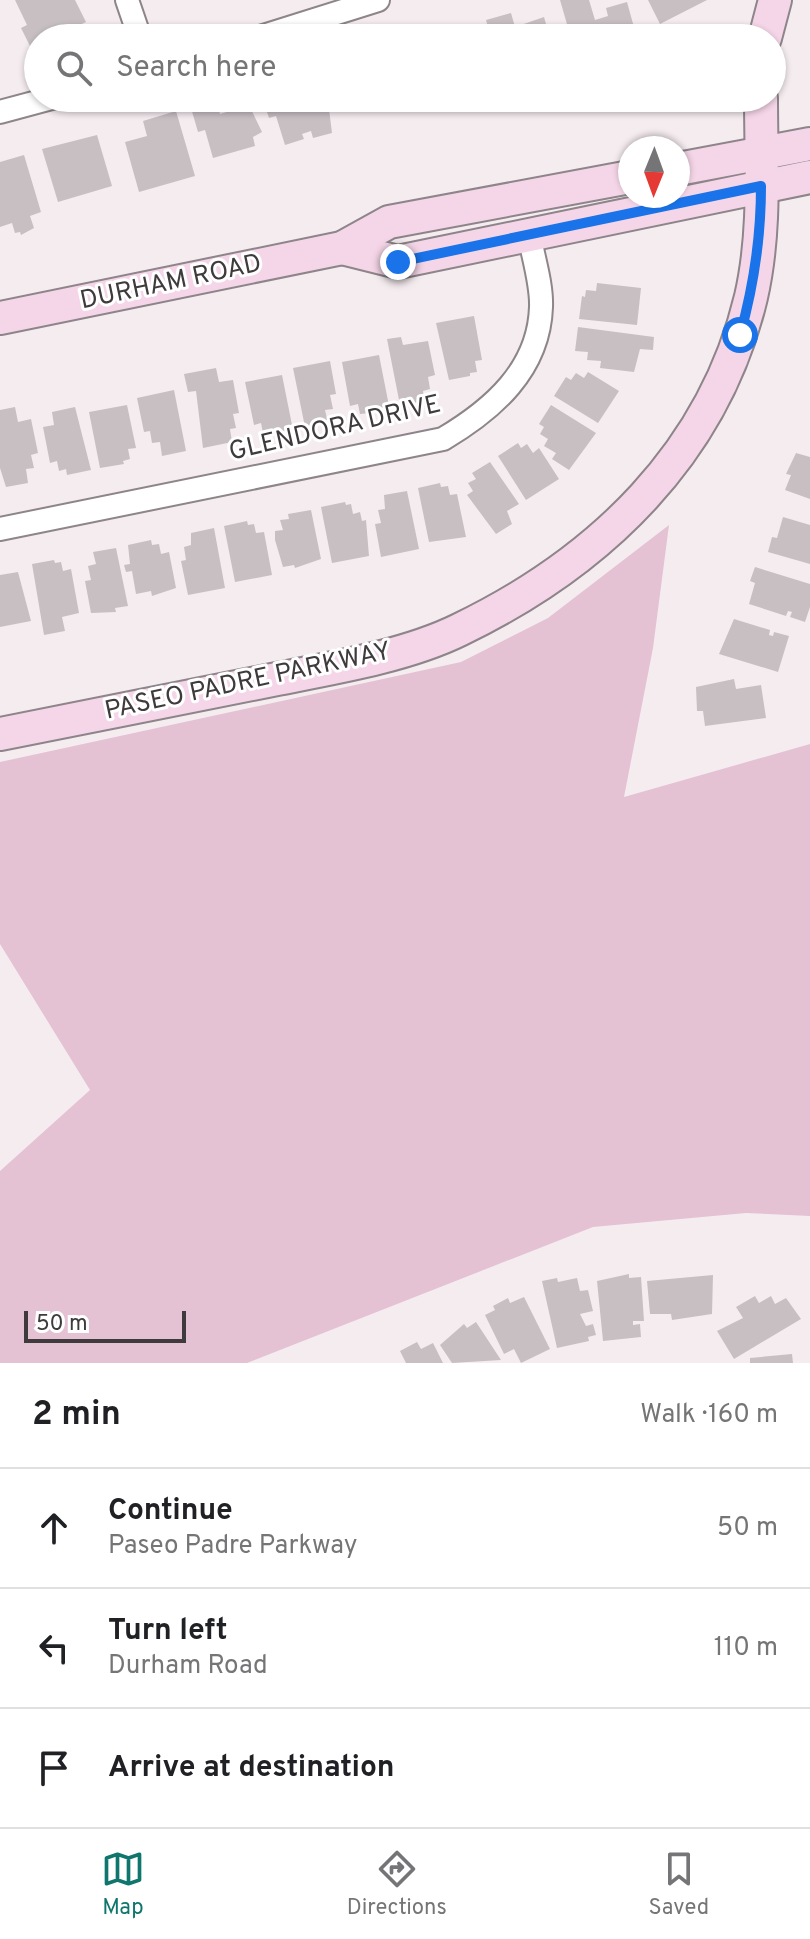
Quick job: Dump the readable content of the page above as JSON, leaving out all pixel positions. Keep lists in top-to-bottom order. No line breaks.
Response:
{"streets":{"main road":["DURHAM ROAD","PASEO PADRE PARKWAY"],"street":["GLENDORA DRIVE"]},"crossings":[["DURHAM ROAD","GLENDORA DRIVE"],["DURHAM ROAD","PASEO PADRE PARKWAY"]],"scale_bar":"50 m","north":"bottom","page":{"search":"Search here","scale":"50 m","heading":["2 min","Walk · 160 m"],"list":[["Continue","Paseo Padre Parkway","50 m"],["Turn left","Durham Road","110 m"],"Arrive at destination"],"nav":["Map","Directions","Saved"]}}
